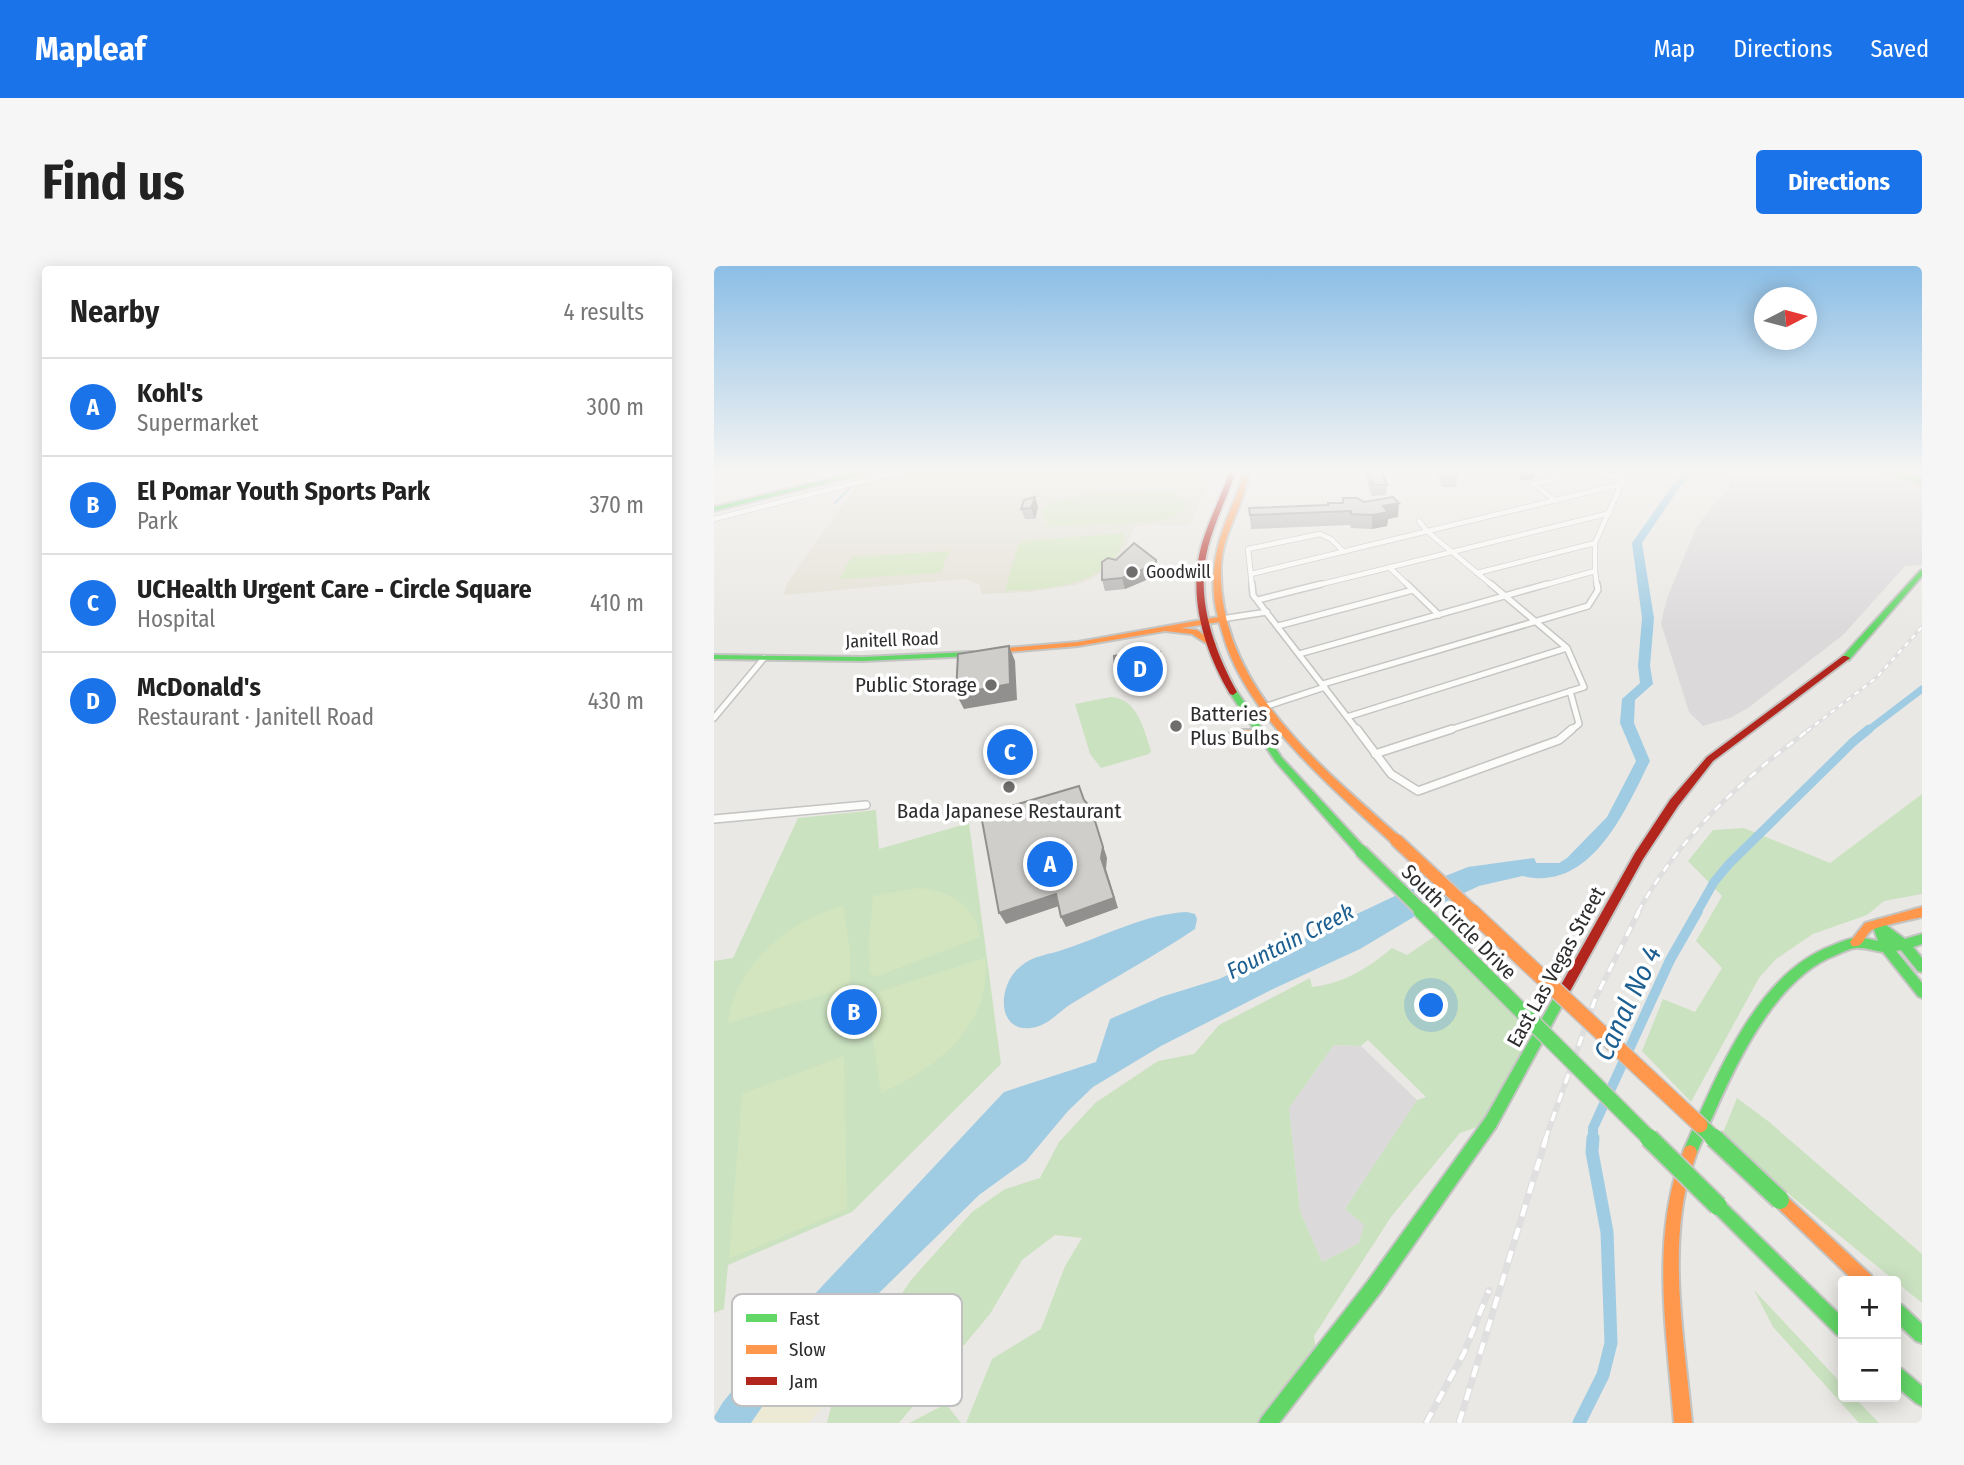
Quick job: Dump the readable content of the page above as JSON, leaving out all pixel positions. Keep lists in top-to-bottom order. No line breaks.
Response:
{"streets":{"main road":["Janitell Road","South Circle Drive","East Las Vegas Street"]},"crossings":[["Janitell Road","South Circle Drive"]],"water":["Fountain Creek","Canal No 4"],"places":["Goodwill","Public Storage","Batteries Plus Bulbs","Bada Japanese Restaurant"],"legend":["Fast","Slow","Jam"],"north":"right","page":{"header":"Mapleaf","nav":["Map","Directions","Saved"],"buttons":"Directions","title":"Find us","heading":["Nearby","4 results"],"list":[{"mark":"A","name":"Kohl's","note":"Supermarket","value":"300 m"},{"mark":"B","name":"El Pomar Youth Sports Park","note":"Park","value":"370 m"},{"mark":"C","name":"UCHealth Urgent Care - Circle Square","note":"Hospital","value":"410 m"},{"mark":"D","name":"McDonald's","note":"Restaurant · Janitell Road","value":"430 m"}],"pins":["D","C","A","B"],"map_buttons":["+","−"]}}
